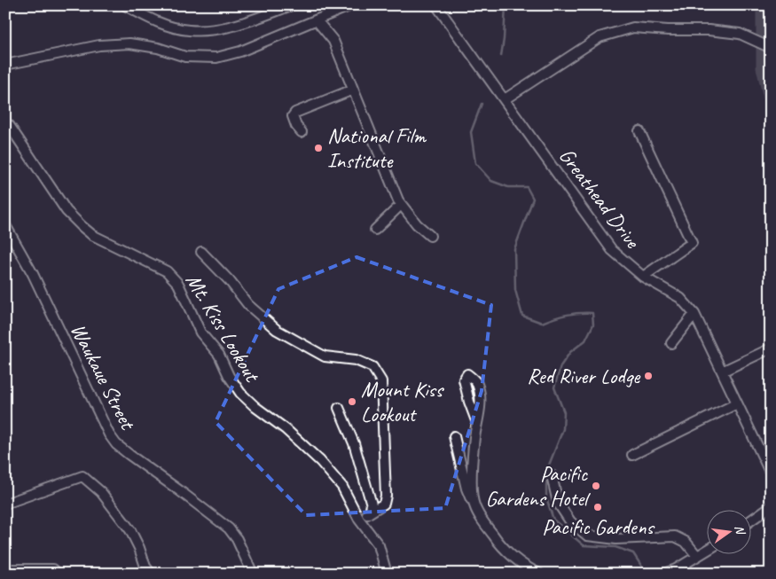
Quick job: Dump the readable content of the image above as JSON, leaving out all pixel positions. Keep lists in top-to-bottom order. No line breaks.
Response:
{"streets":{"street":["Greathead Drive","Mt. Kiss Lookout","Waukaue Street"]},"places":["National Film Institute","Red River Lodge","Mount Kiss Lookout","Pacific Gardens Hotel","Pacific Gardens"],"north":"right"}
